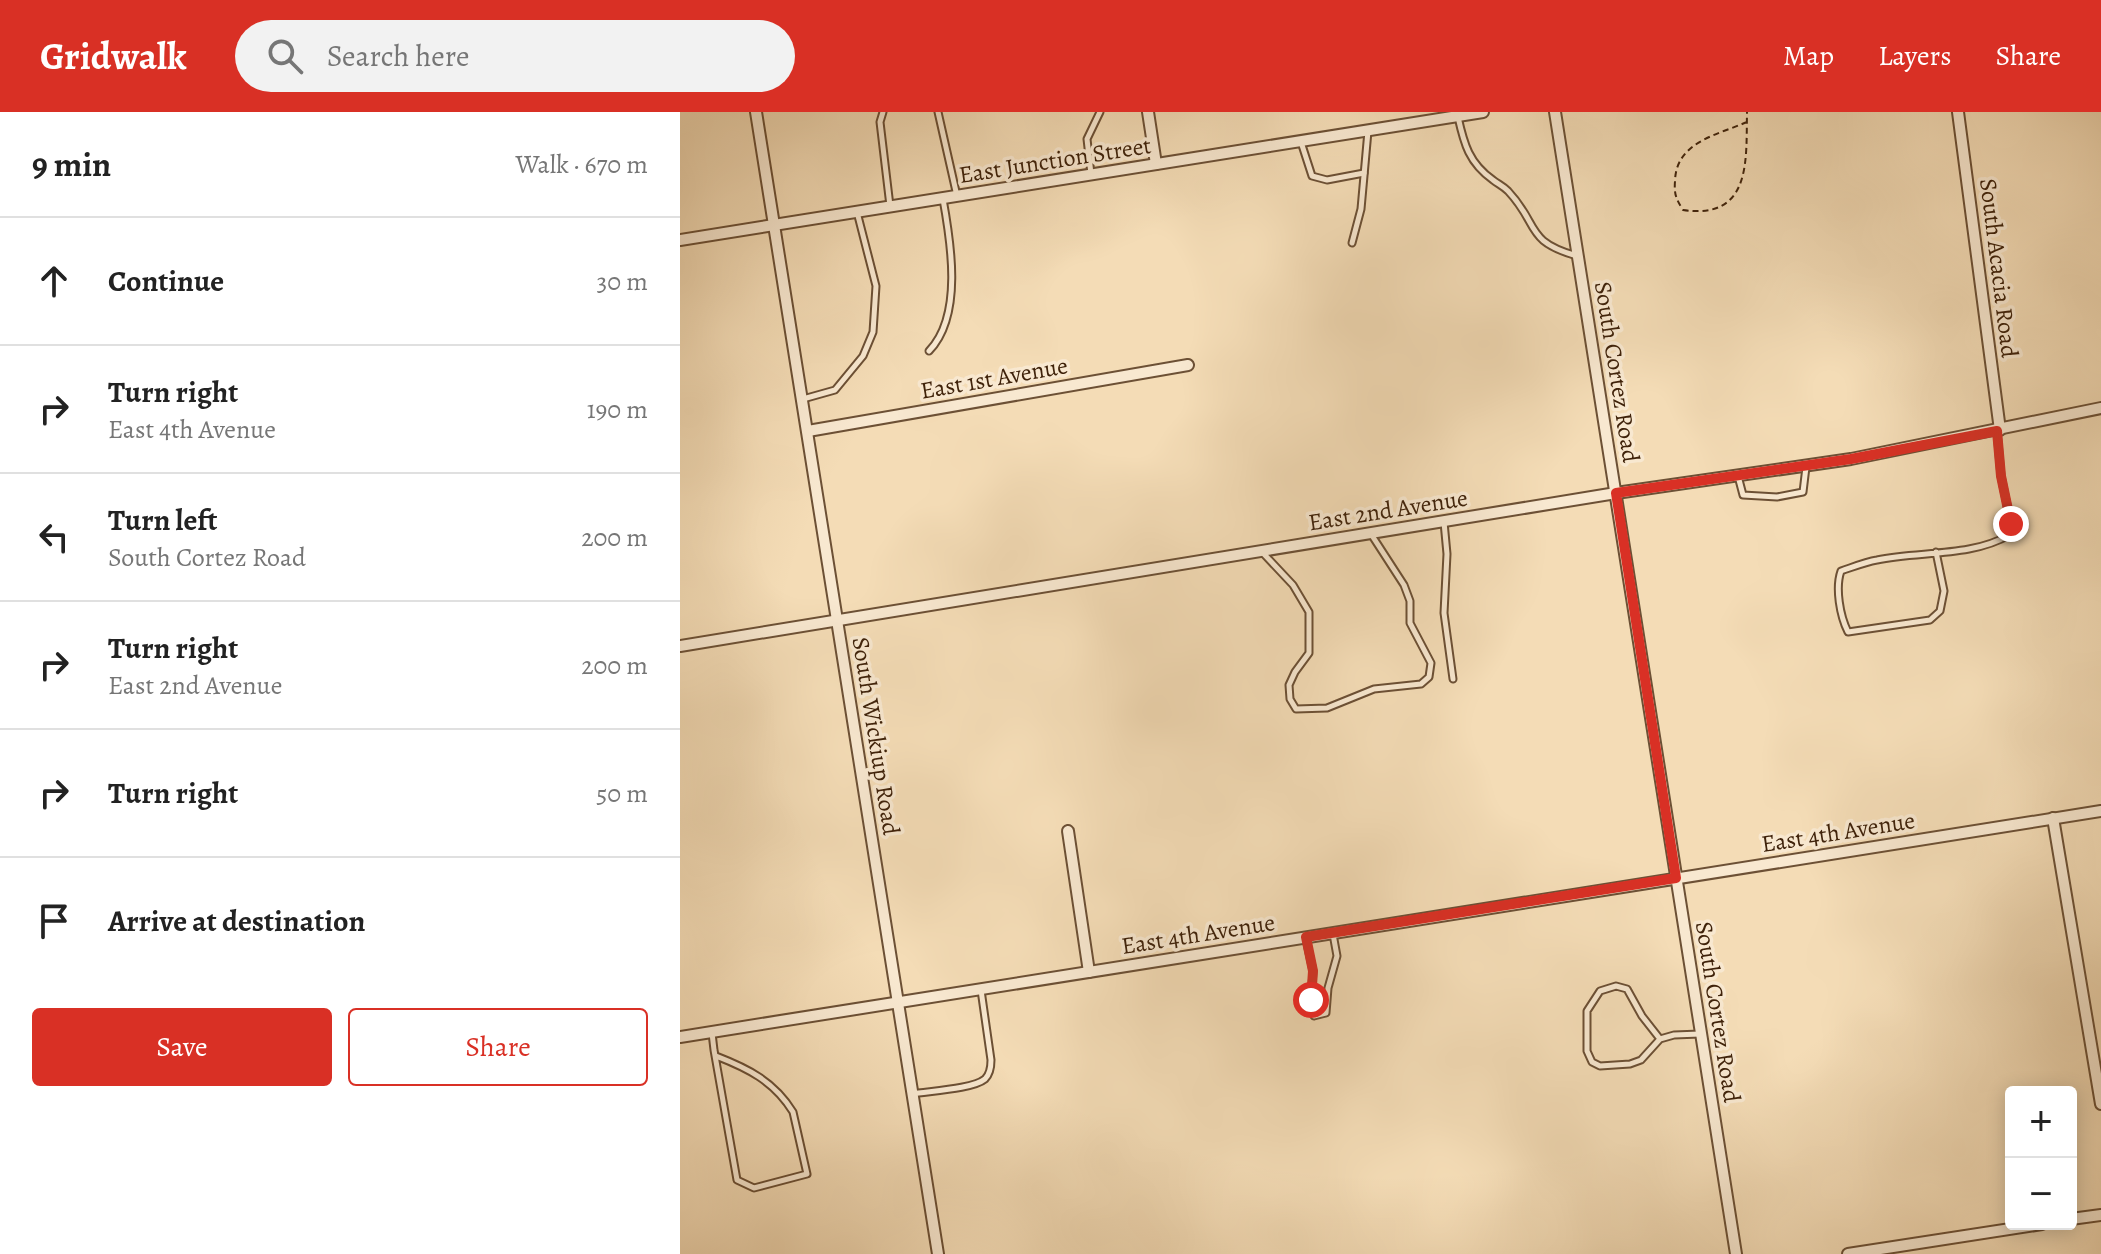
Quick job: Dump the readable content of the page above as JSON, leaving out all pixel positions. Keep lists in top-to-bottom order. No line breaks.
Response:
{"streets":{"street":["East Junction Street","South Acacia Road","South Cortez Road","East 1st Avenue","East 2nd Avenue","South Wickiup Road","East 4th Avenue"]},"crossings":[["East Junction Street","South Wickiup Road"],["South Acacia Road","East 2nd Avenue"],["South Cortez Road","East 2nd Avenue"],["South Cortez Road","East 4th Avenue"],["East 1st Avenue","South Wickiup Road"],["East 2nd Avenue","South Wickiup Road"],["South Wickiup Road","East 4th Avenue"]],"page":{"header":"Gridwalk","search":"Search here","nav":["Map","Layers","Share"],"heading":["9 min","Walk · 670 m"],"list":[["Continue","30 m"],["Turn right","East 4th Avenue","190 m"],["Turn left","South Cortez Road","200 m"],["Turn right","East 2nd Avenue","200 m"],["Turn right","50 m"],"Arrive at destination"],"buttons":["Save","Share"],"map_buttons":["+","−"]}}
